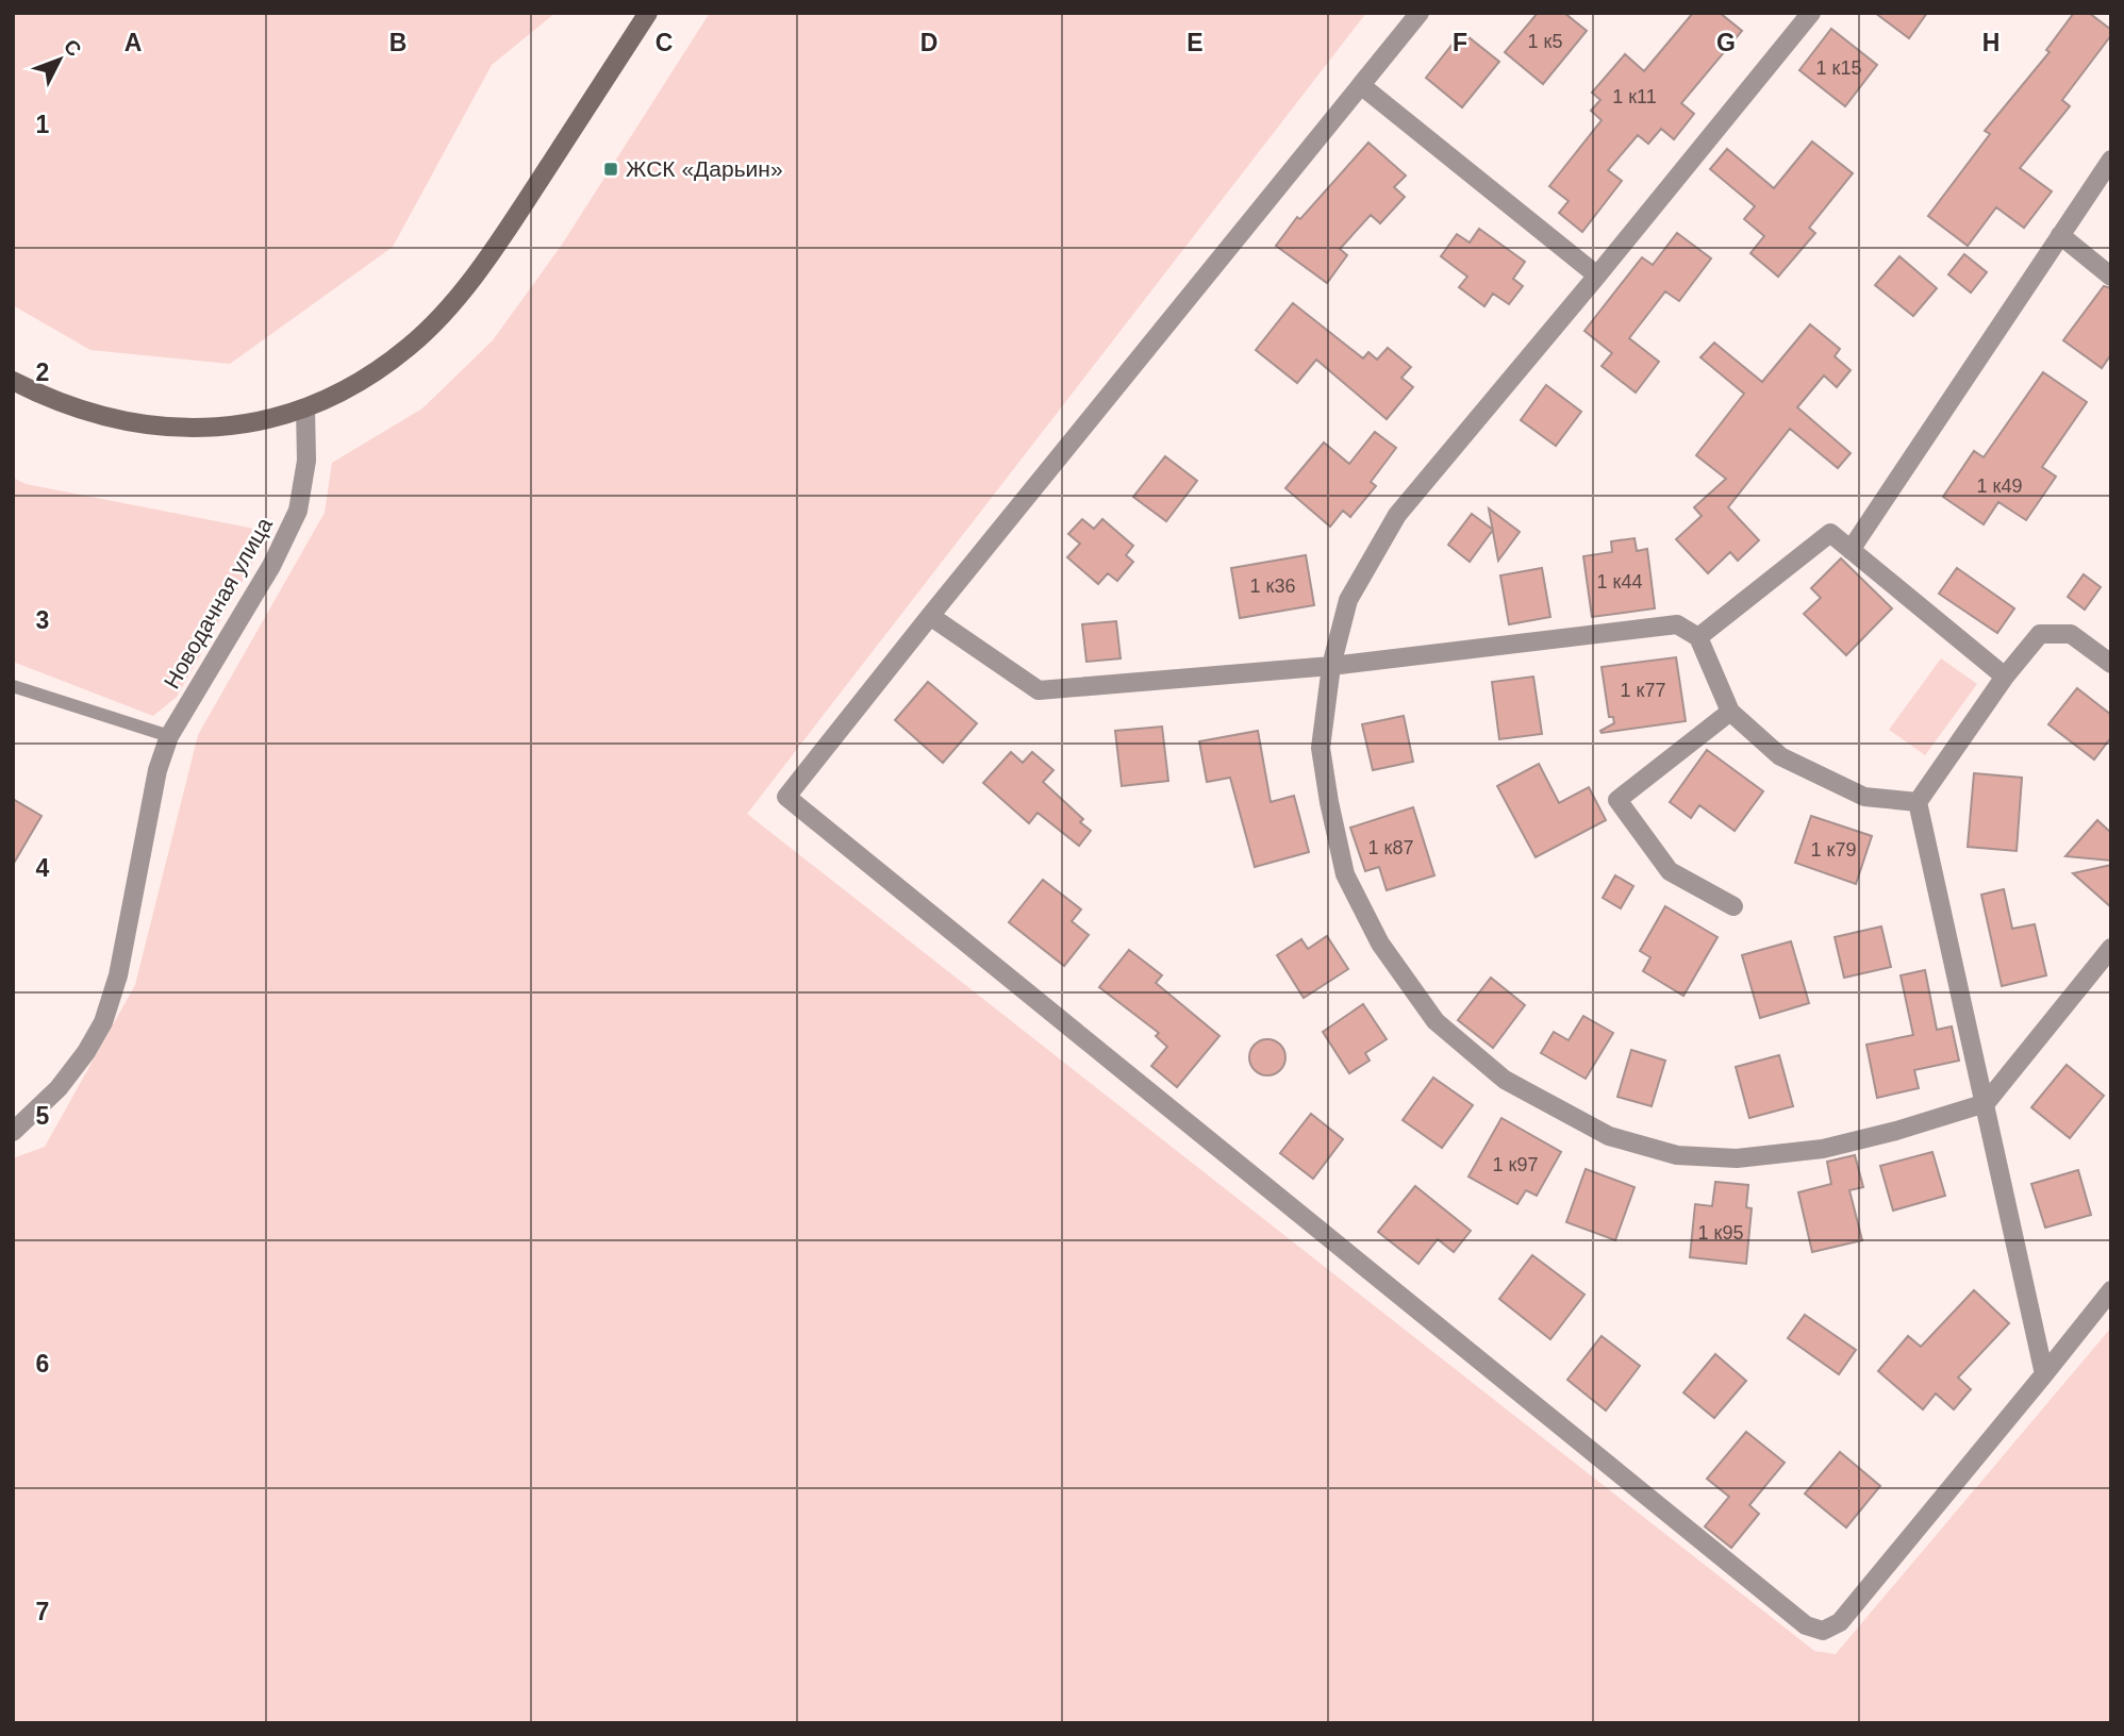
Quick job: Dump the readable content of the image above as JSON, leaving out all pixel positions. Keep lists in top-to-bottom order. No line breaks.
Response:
{"streets":{"street":["Новодачная улица"]},"places":{"transit":["ЖСК «Дарьин»"]},"house_numbers":["1 к5","1 к15","1 к11","1 к49","1 к44","1 к36","1 к77","1 к87","1 к79","1 к97","1 к95"],"north":"top right","grid":{"columns":["A","B","C","D","E","F","G","H"],"rows":["1","2","3","4","5","6","7"]}}
